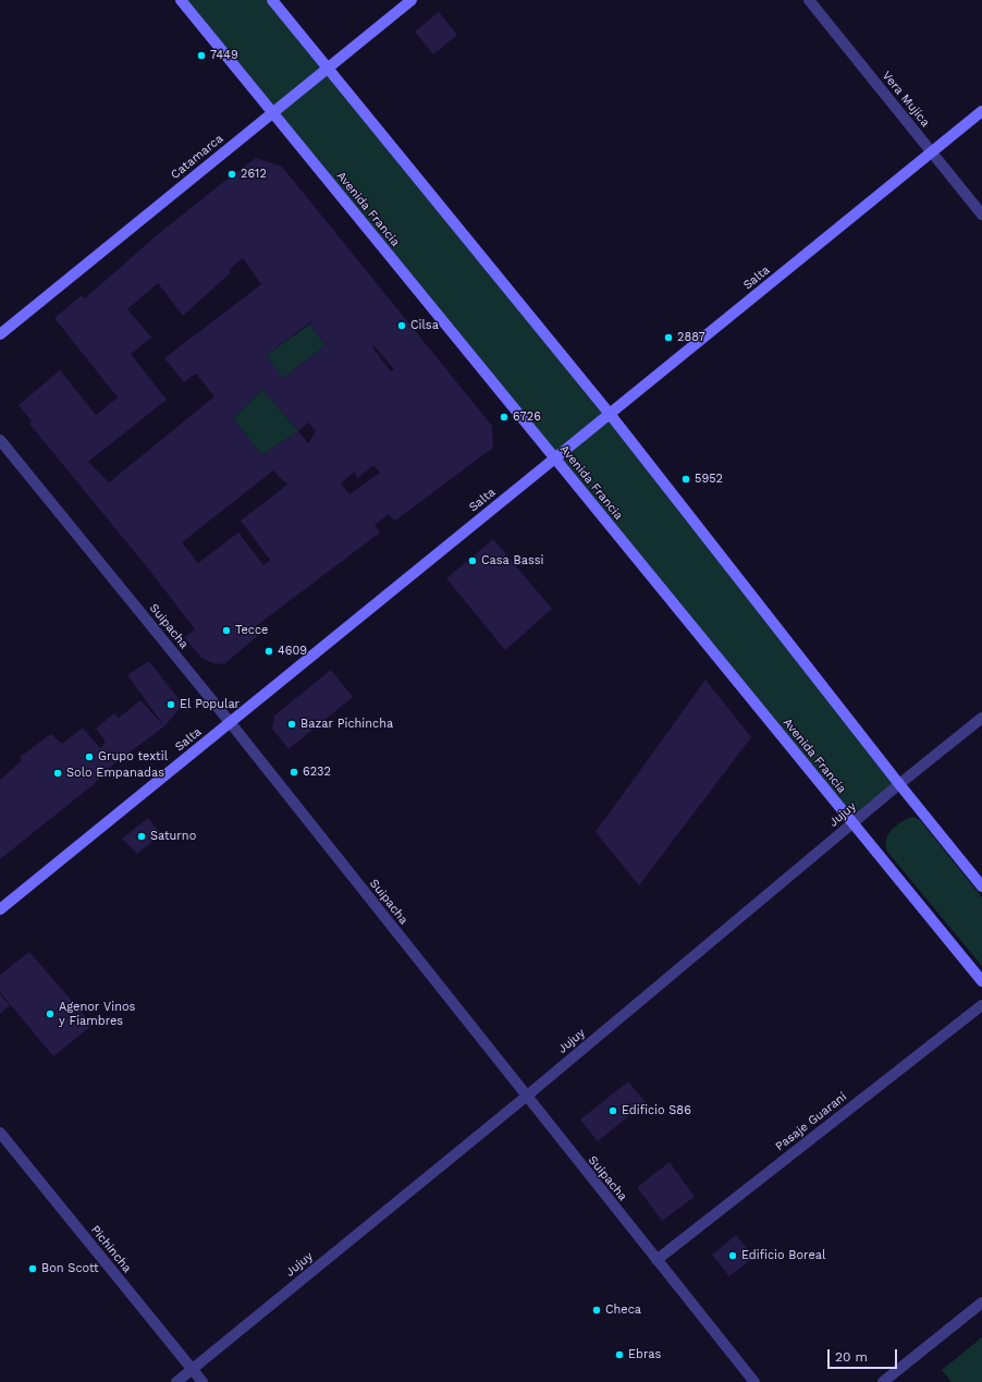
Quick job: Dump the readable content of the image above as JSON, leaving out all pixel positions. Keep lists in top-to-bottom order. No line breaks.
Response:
{"streets":{"street":["Vera Mujíca","Catamarca","Avenida Francia","Salta","Suipacha","Jujuy","Pasaje Guaraní","Pichincha"]},"crossings":[["Vera Mujíca","Salta"],["Catamarca","Avenida Francia"],["Avenida Francia","Salta"],["Avenida Francia","Jujuy"],["Salta","Suipacha"],["Suipacha","Jujuy"],["Suipacha","Pasaje Guaraní"],["Jujuy","Pichincha"]],"places":["7449","2612","Cilsa","2887","6726","5952","Casa Bassi","Tecce","4609","El Popular","Bazar Pichincha","Grupo textil","6232","Solo Empanadas","Saturno","Agenor Vinos y Fiambres","Edificio S86","Edificio Boreal","Bon Scott","Checa","Ebras"],"scale_bar":"20 m"}
